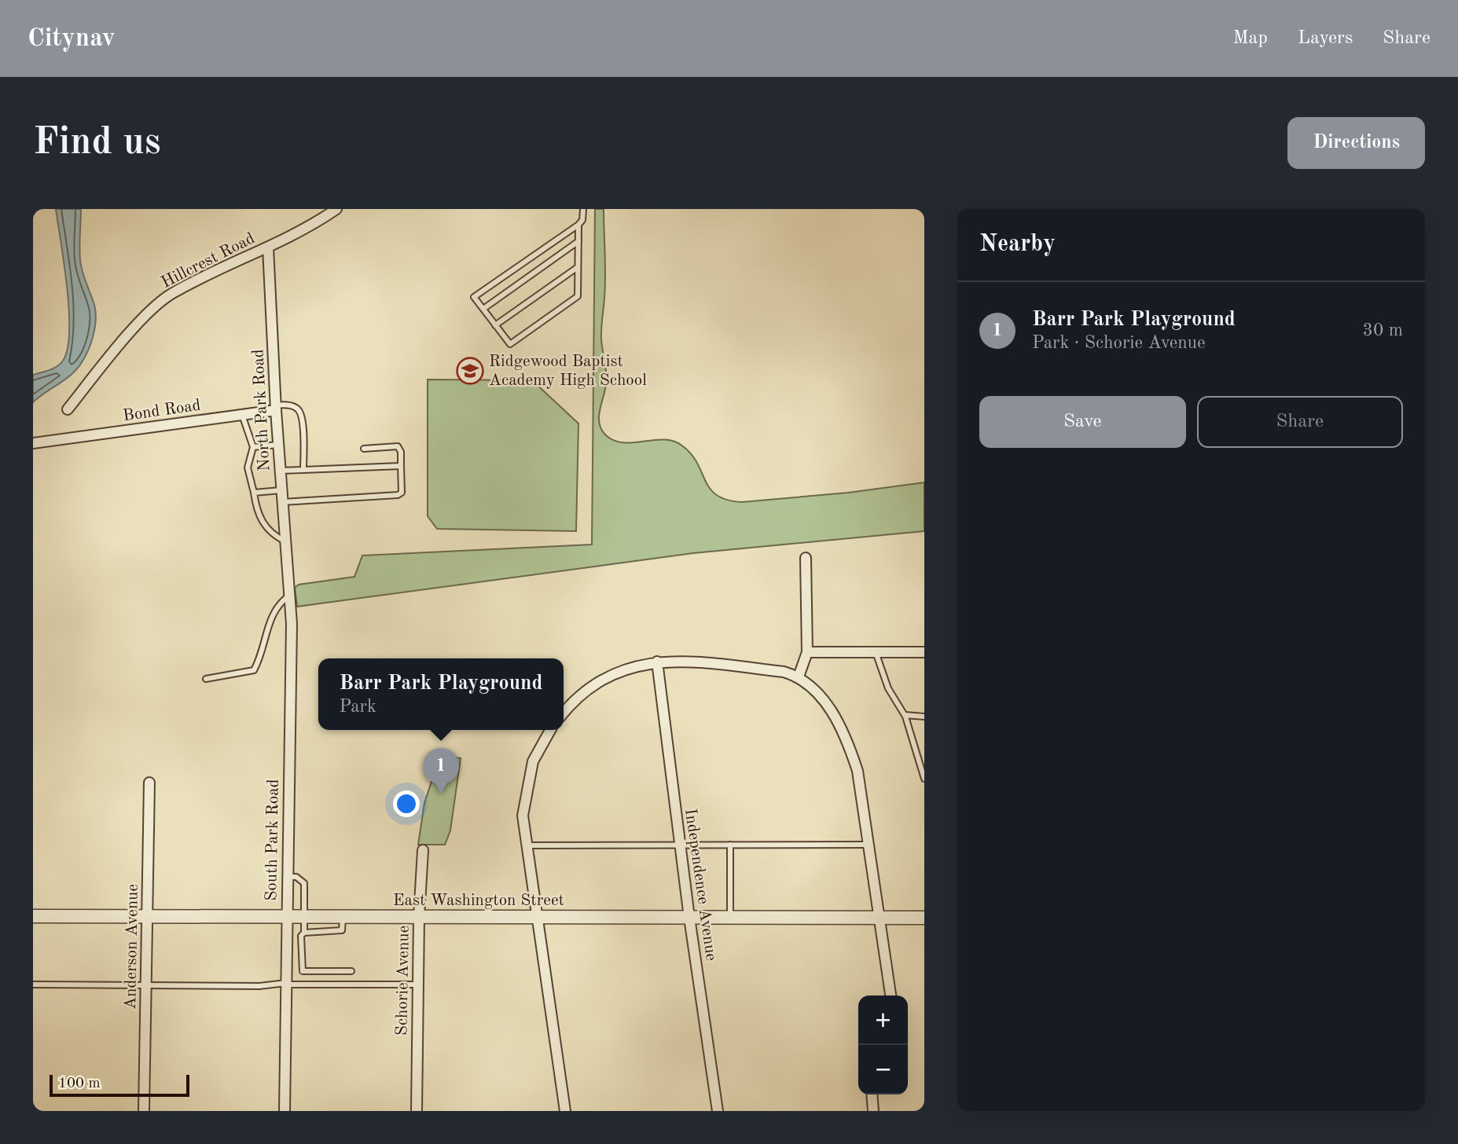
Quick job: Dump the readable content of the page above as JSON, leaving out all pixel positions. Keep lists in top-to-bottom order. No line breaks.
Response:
{"streets":{"street":["Hillcrest Road","North Park Road","Bond Road","South Park Road","Independence Avenue","East Washington Street","Anderson Avenue","Schorie Avenue"]},"crossings":[["Hillcrest Road","North Park Road"],["North Park Road","Bond Road"],["North Park Road","South Park Road"],["South Park Road","East Washington Street"],["Independence Avenue","East Washington Street"],["East Washington Street","Anderson Avenue"],["East Washington Street","Schorie Avenue"]],"places":{"school or university":["Ridgewood Baptist Academy High School"]},"scale_bar":"100 m","page":{"header":"Citynav","nav":["Map","Layers","Share"],"buttons":["Directions",["Save","Share"]],"title":"Find us","heading":"Nearby","list":[{"mark":"1","name":"Barr Park Playground","note":"Park · Schorie Avenue","value":"30 m"}],"popup":["Barr Park Playground","Park"],"pins":"1","map_buttons":["+","−"],"scale":"100 m"}}
